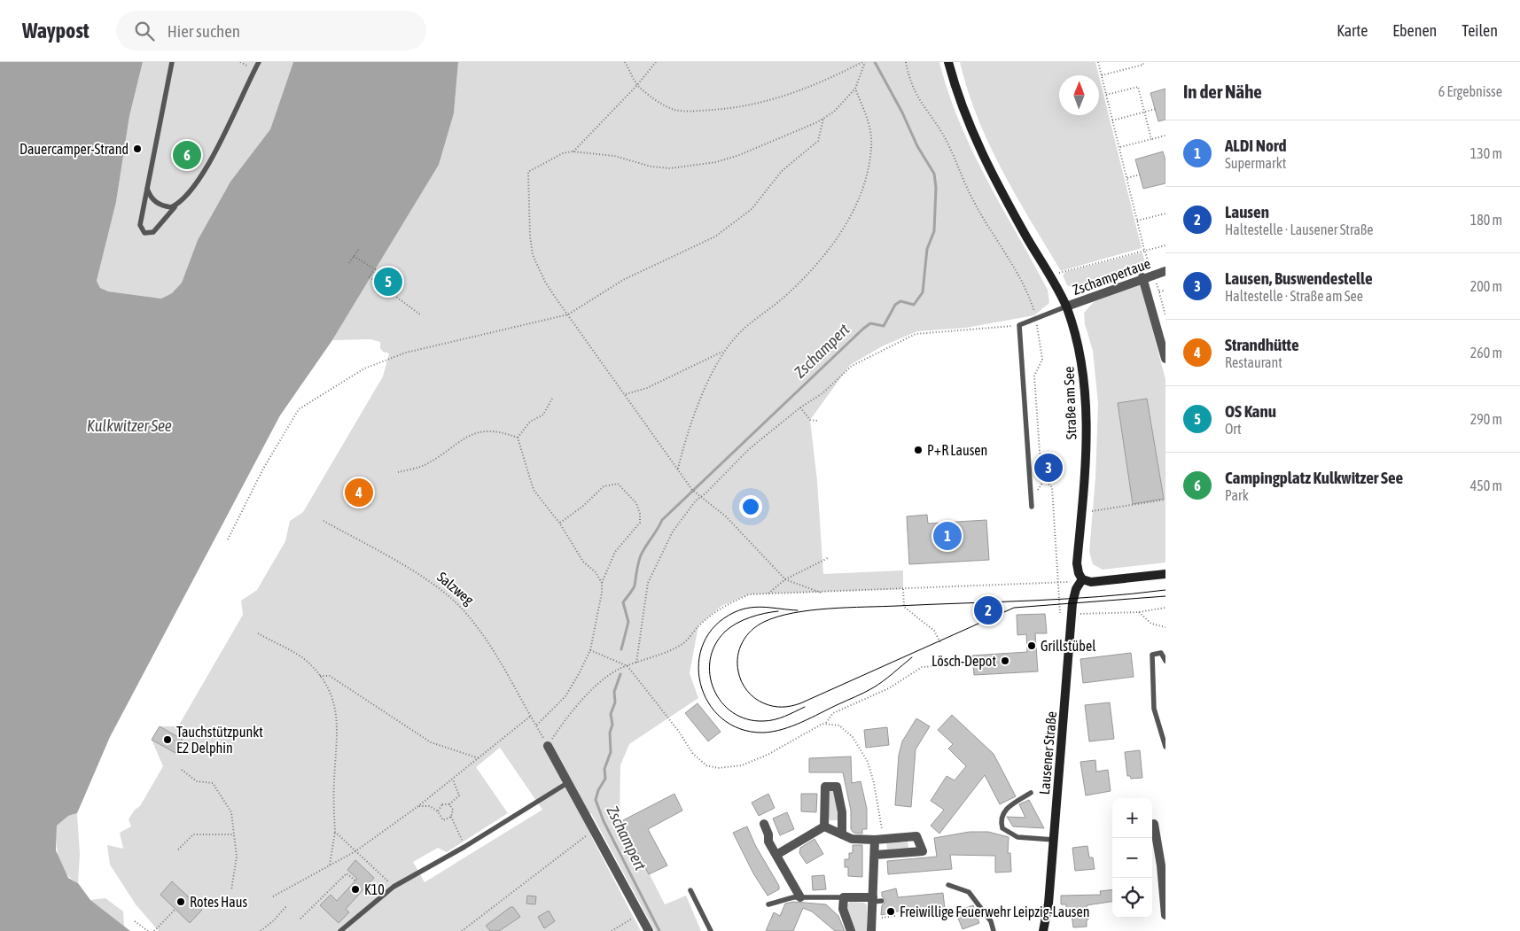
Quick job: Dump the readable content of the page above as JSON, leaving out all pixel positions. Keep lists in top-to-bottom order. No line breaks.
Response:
{"streets":{"main road":["Straße am See","Lausener Straße"],"street":["Zschampertaue"],"path":["Salzweg"]},"crossings":[["Zschampertaue","Straße am See"],["Straße am See","Lausener Straße"]],"water":["Zschampert","Kulkwitzer See"],"places":["Dauercamper-Strand","P+R Lausen","Grillstübel","Lösch-Depot","Tauchstützpunkt E2 Delphin","K10","Rotes Haus","Freiwillige Feuerwehr Leipzig-Lausen"],"north":"top","page":{"header":"Waypost","search":"Hier suchen","nav":["Karte","Ebenen","Teilen"],"heading":["In der Nähe","6 Ergebnisse"],"list":[{"mark":"1","name":"ALDI Nord","note":"Supermarkt","value":"130 m"},{"mark":"2","name":"Lausen","note":"Haltestelle · Lausener Straße","value":"180 m"},{"mark":"3","name":"Lausen, Buswendestelle","note":"Haltestelle · Straße am See","value":"200 m"},{"mark":"4","name":"Strandhütte","note":"Restaurant","value":"260 m"},{"mark":"5","name":"OS Kanu","note":"Ort","value":"290 m"},{"mark":"6","name":"Campingplatz Kulkwitzer See","note":"Park","value":"450 m"}],"pins":["6","5","3","4","1","2"],"map_buttons":["+","−"]}}
